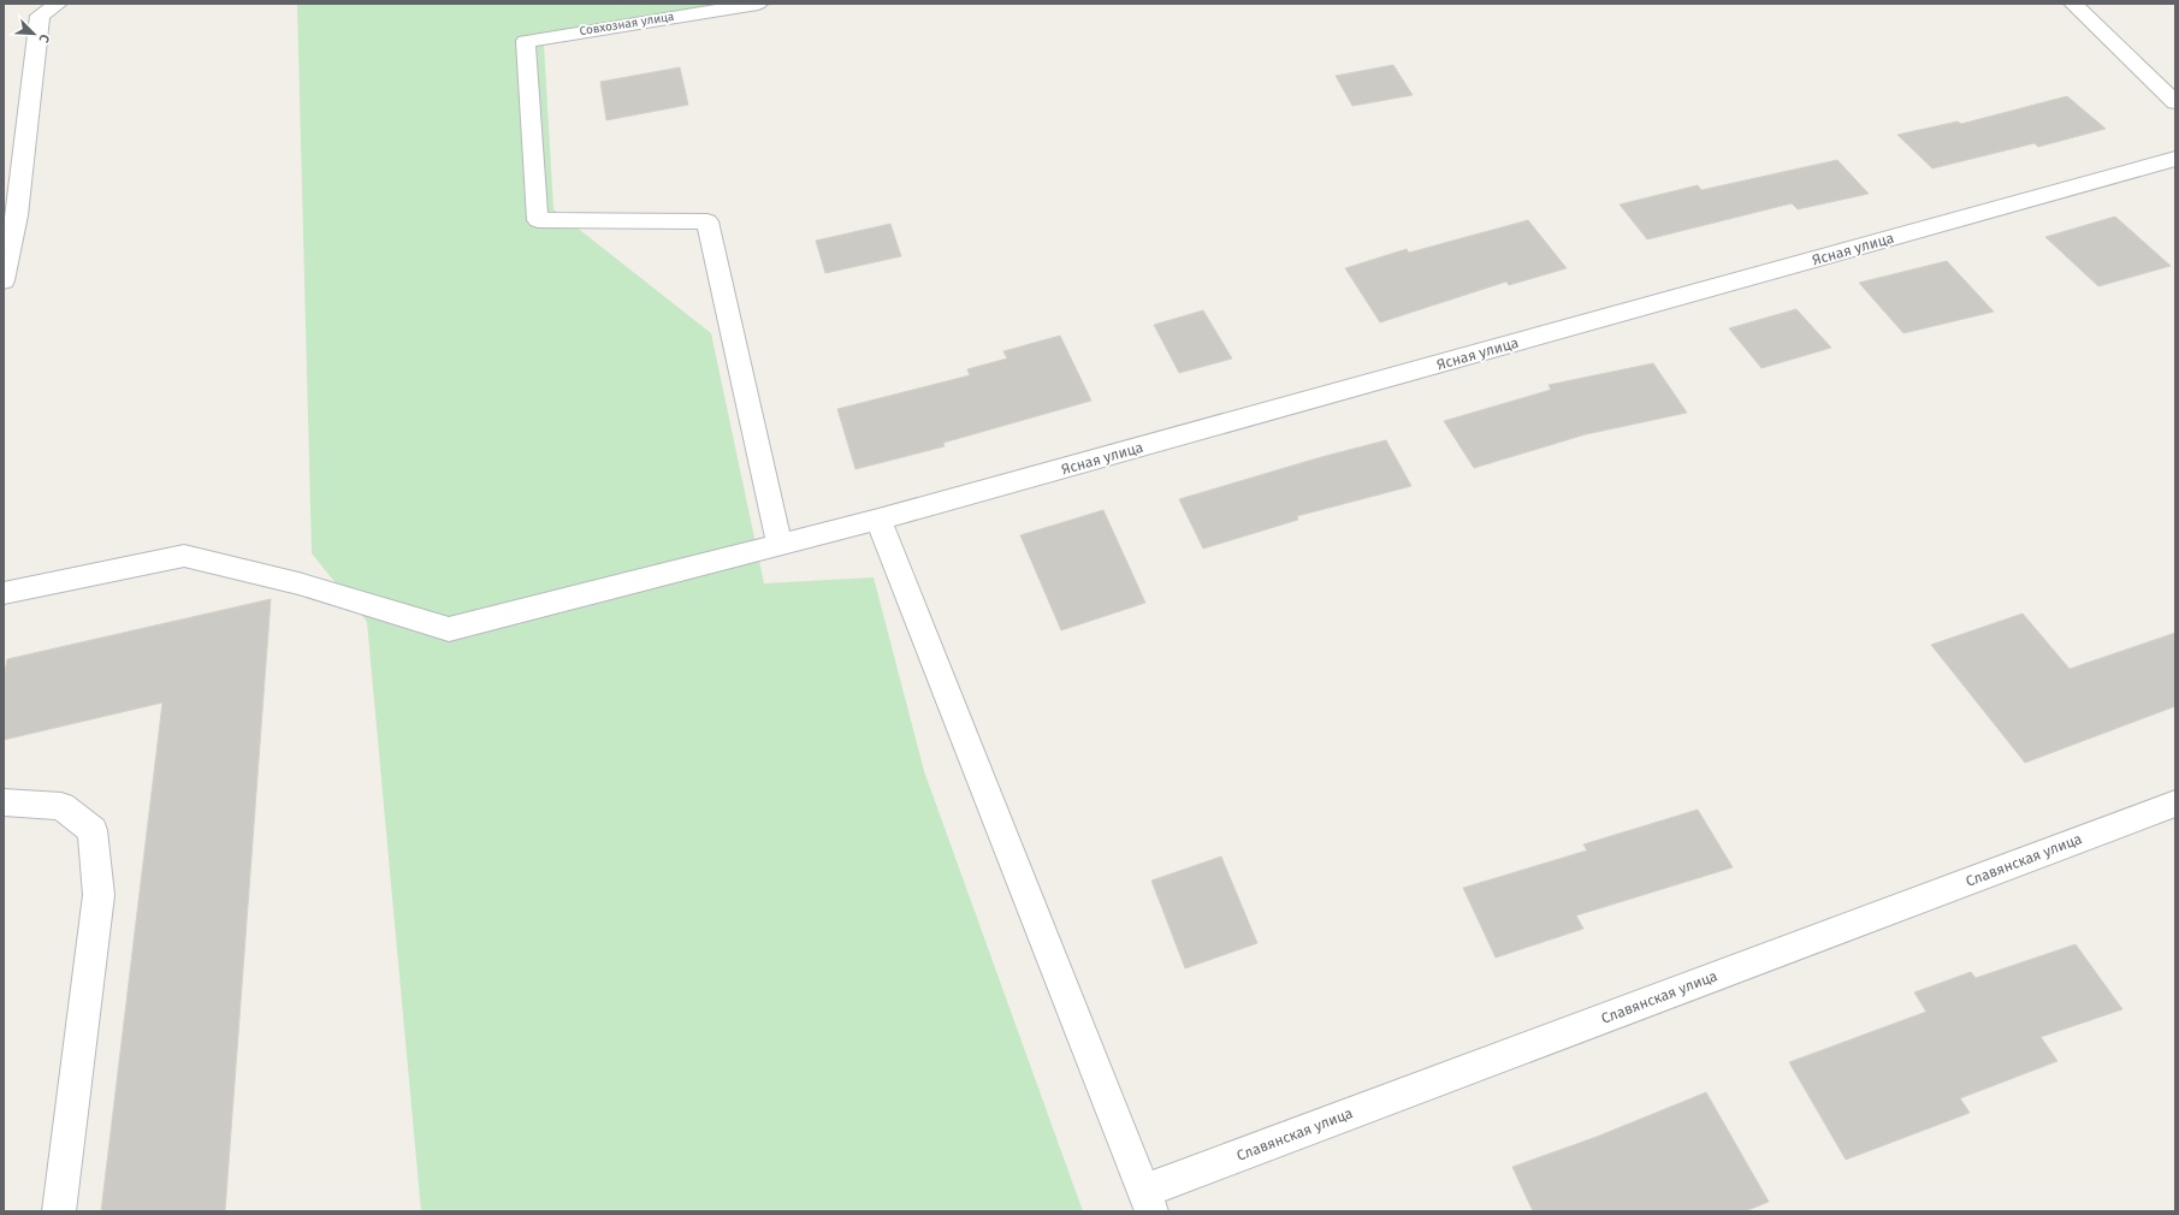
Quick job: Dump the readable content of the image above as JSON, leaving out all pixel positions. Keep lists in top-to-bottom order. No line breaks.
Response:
{"streets":{"street":["Совхозная улица","Ясная улица","Славянская улица"]},"crossings":[["Совхозная улица","Ясная улица"]],"north":"bottom right"}
